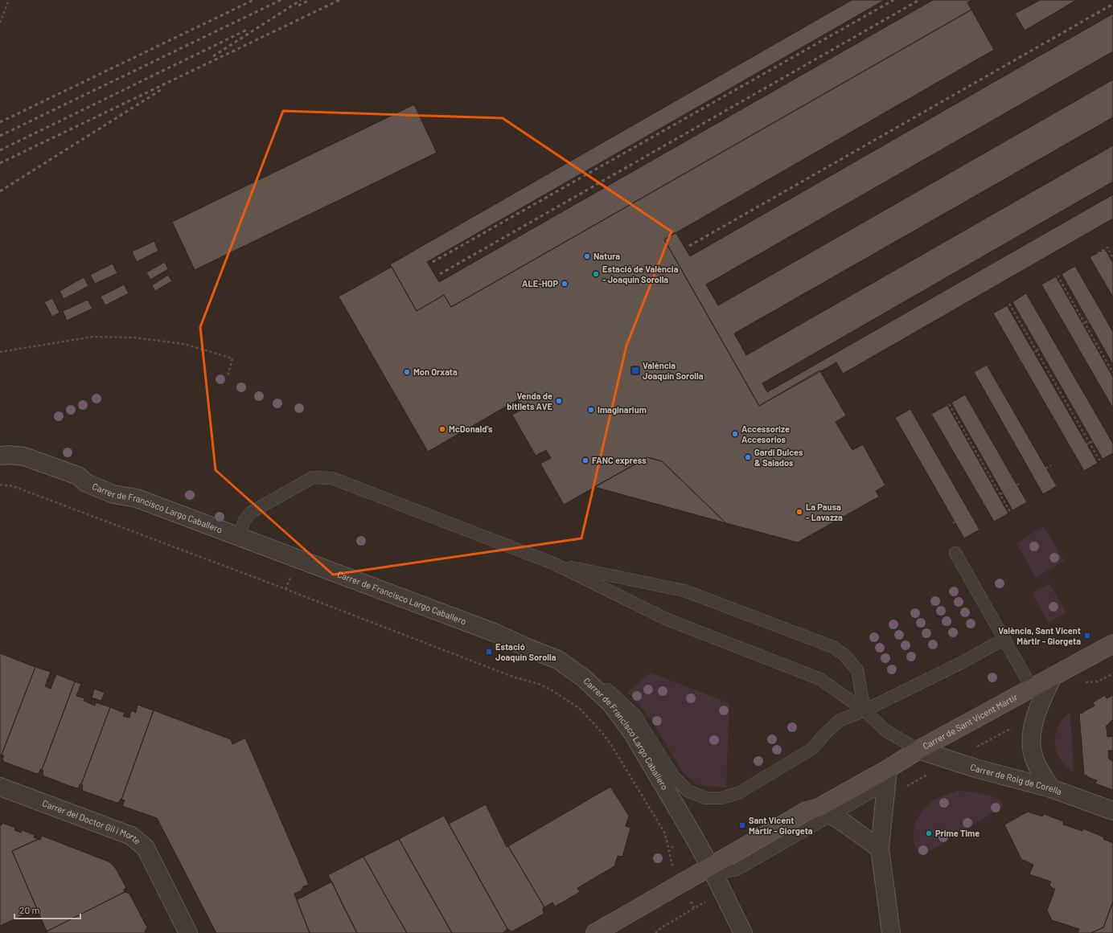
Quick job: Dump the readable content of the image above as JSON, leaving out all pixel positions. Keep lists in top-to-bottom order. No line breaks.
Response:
{"streets":{"main road":["Carrer de Sant Vicent Màrtir"],"street":["Carrer de Francisco Largo Caballero","Carrer de Roig de Corella","Carrer del Doctor Gil i Morte"]},"crossings":[["Carrer de Francisco Largo Caballero","Carrer de Sant Vicent Màrtir"],["Carrer de Sant Vicent Màrtir","Carrer de Roig de Corella"]],"places":{"other":["Natura","Estació de València - Joaquín Sorolla","ALE-HOP","Mon Orxata","Venda de bitllets AVE","Imaginarium","McDonald's","Accessorize Accesorios","Gardi Dulces & Salados","FANC express","La Pausa - Lavazza","Prime Time"],"transit":["València Joaquín Sorolla","València, Sant Vicent Màrtir - Giorgeta","Estació Joaquín Sorolla","Sant Vicent Màrtir - Giorgeta"]},"scale_bar":"20 m"}
